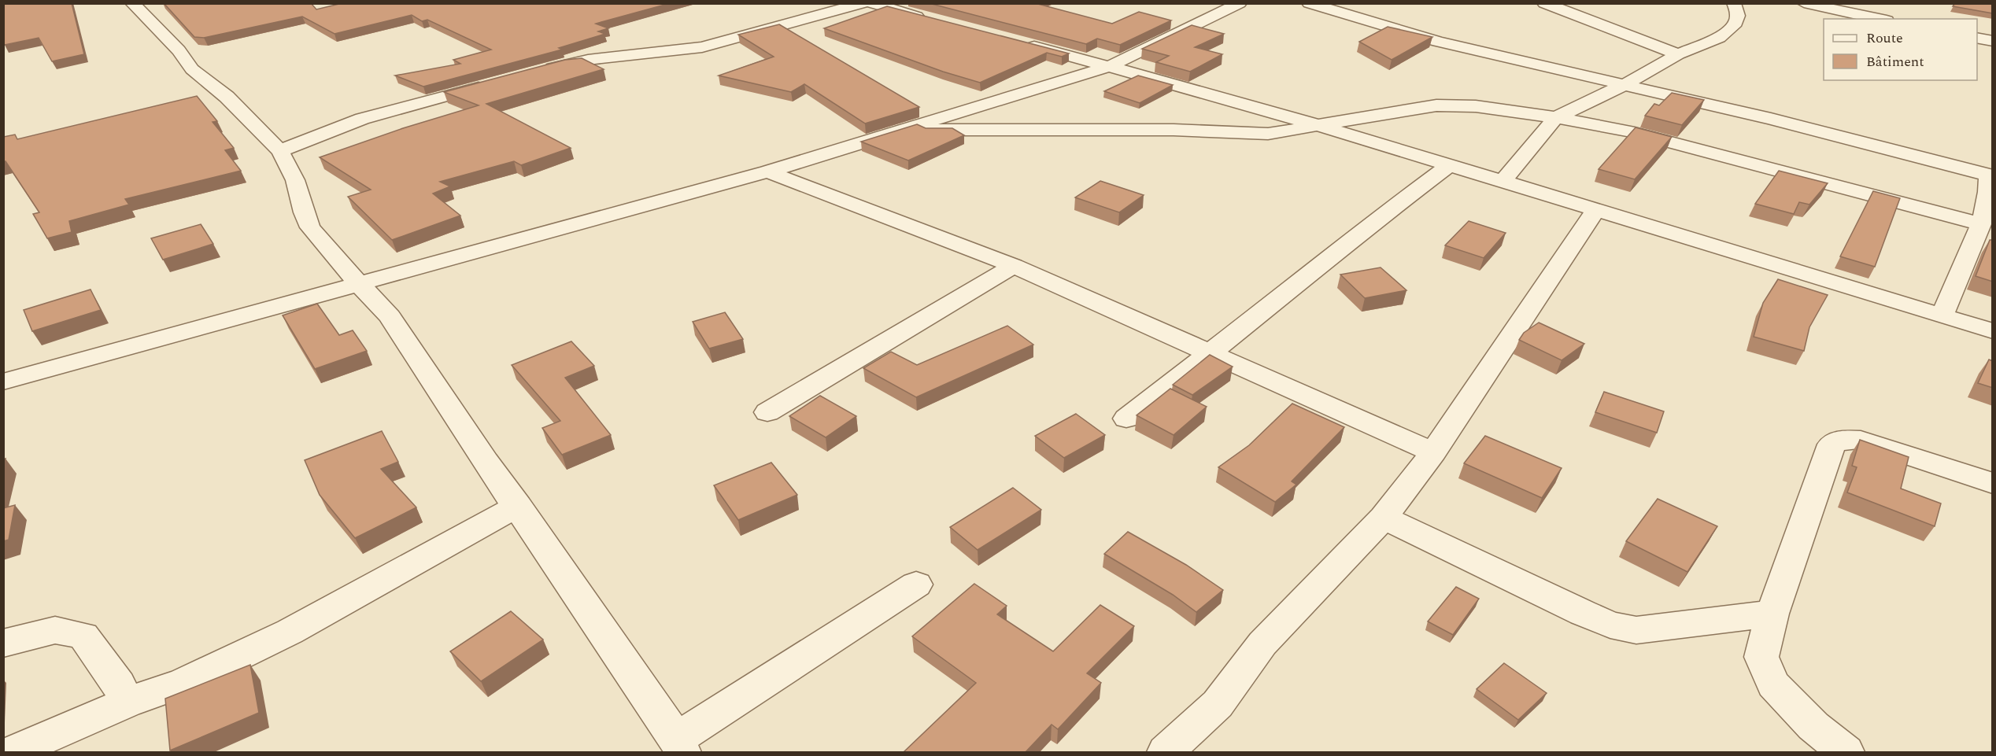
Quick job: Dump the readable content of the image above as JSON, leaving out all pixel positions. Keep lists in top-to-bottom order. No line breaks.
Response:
{"legend":["Route","Bâtiment"]}
